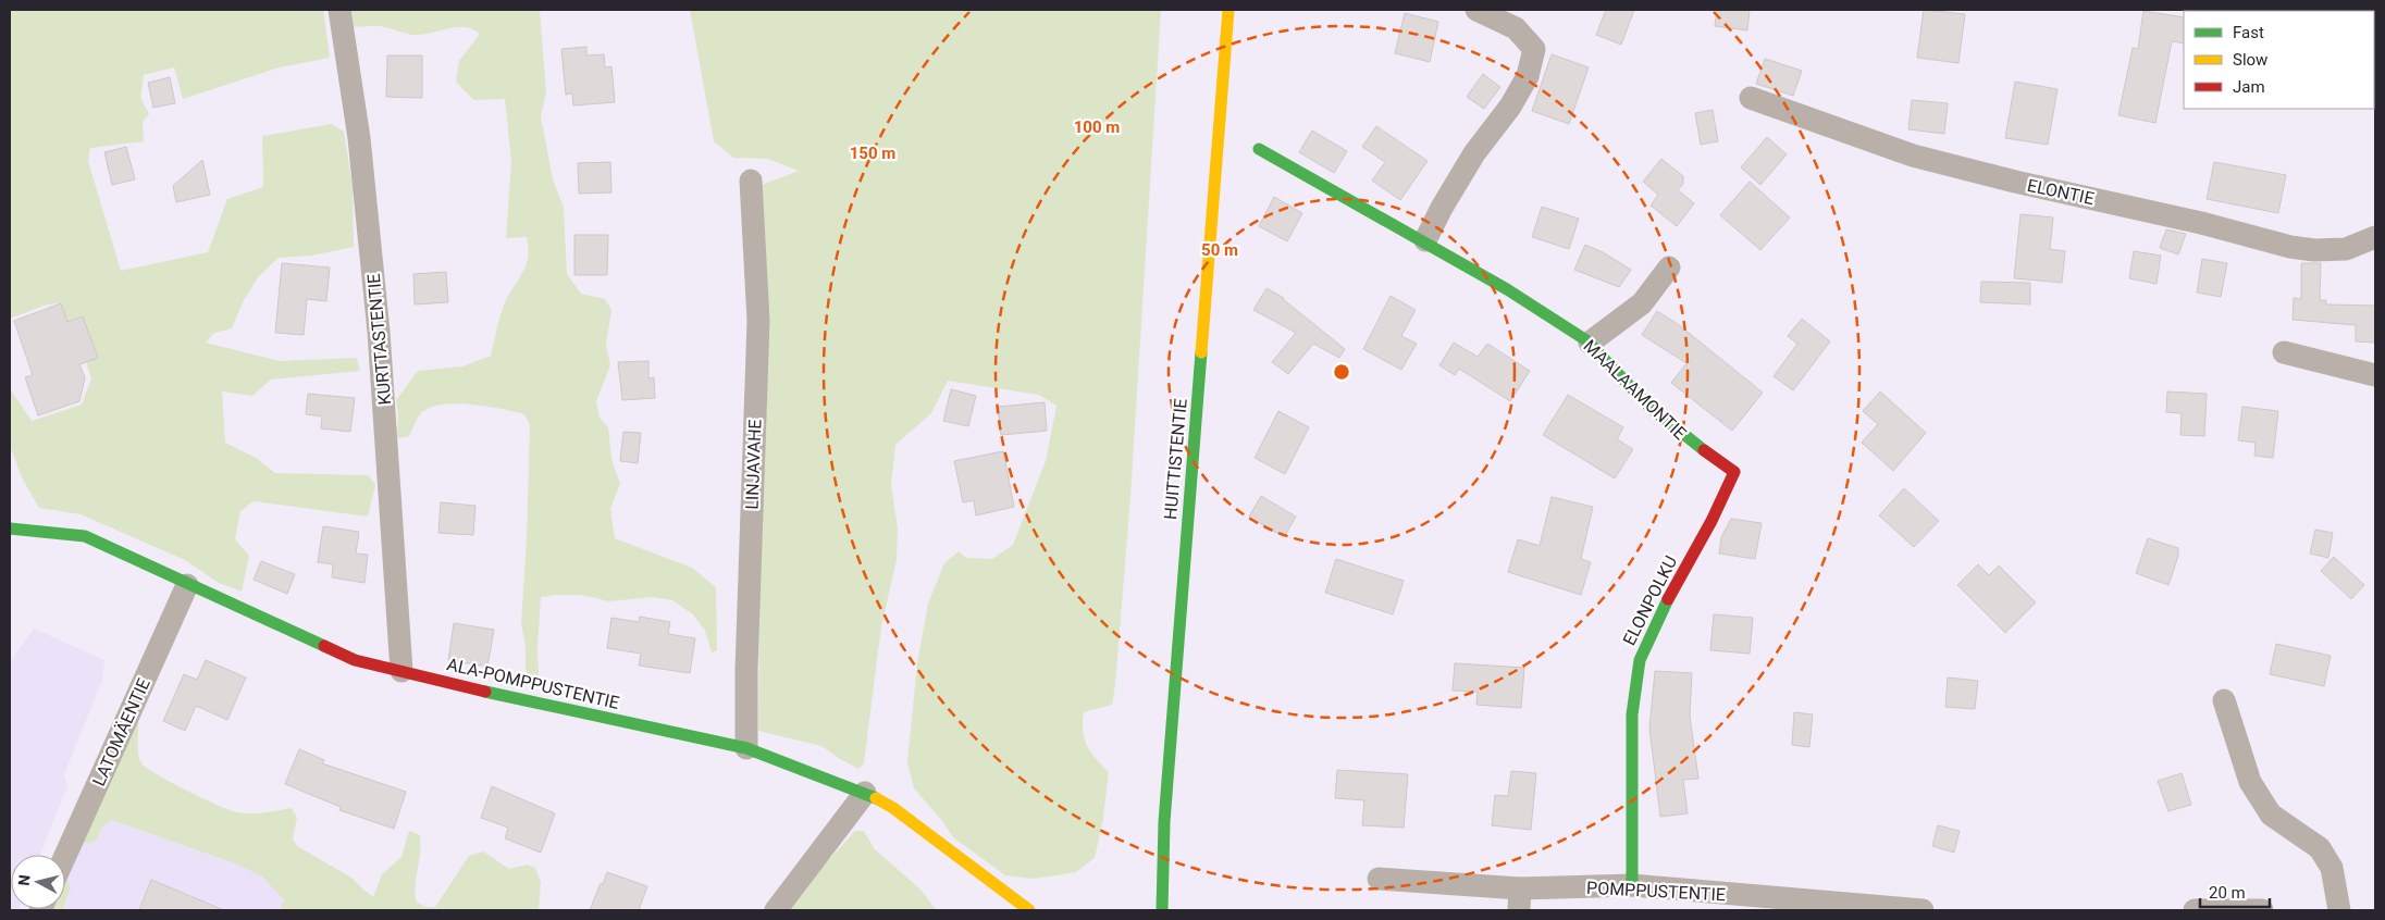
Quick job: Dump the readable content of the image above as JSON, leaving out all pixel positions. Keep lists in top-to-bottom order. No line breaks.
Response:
{"streets":{"main road":["MAALAAMONTIE","HUITTISTENTIE","ELONPOLKU","ALA-POMPPUSTENTIE"],"street":["ELONTIE","KURTTASTENTIE","LINJAVAHE","LATOMÄENTIE","POMPPUSTENTIE"]},"crossings":[["KURTTASTENTIE","ALA-POMPPUSTENTIE"],["MAALAAMONTIE","ELONPOLKU"],["LINJAVAHE","ALA-POMPPUSTENTIE"],["ELONPOLKU","POMPPUSTENTIE"],["ALA-POMPPUSTENTIE","LATOMÄENTIE"]],"legend":["Fast","Slow","Jam"],"scale_bar":"20 m","north":"left","rings":["100 m","150 m","50 m"]}
